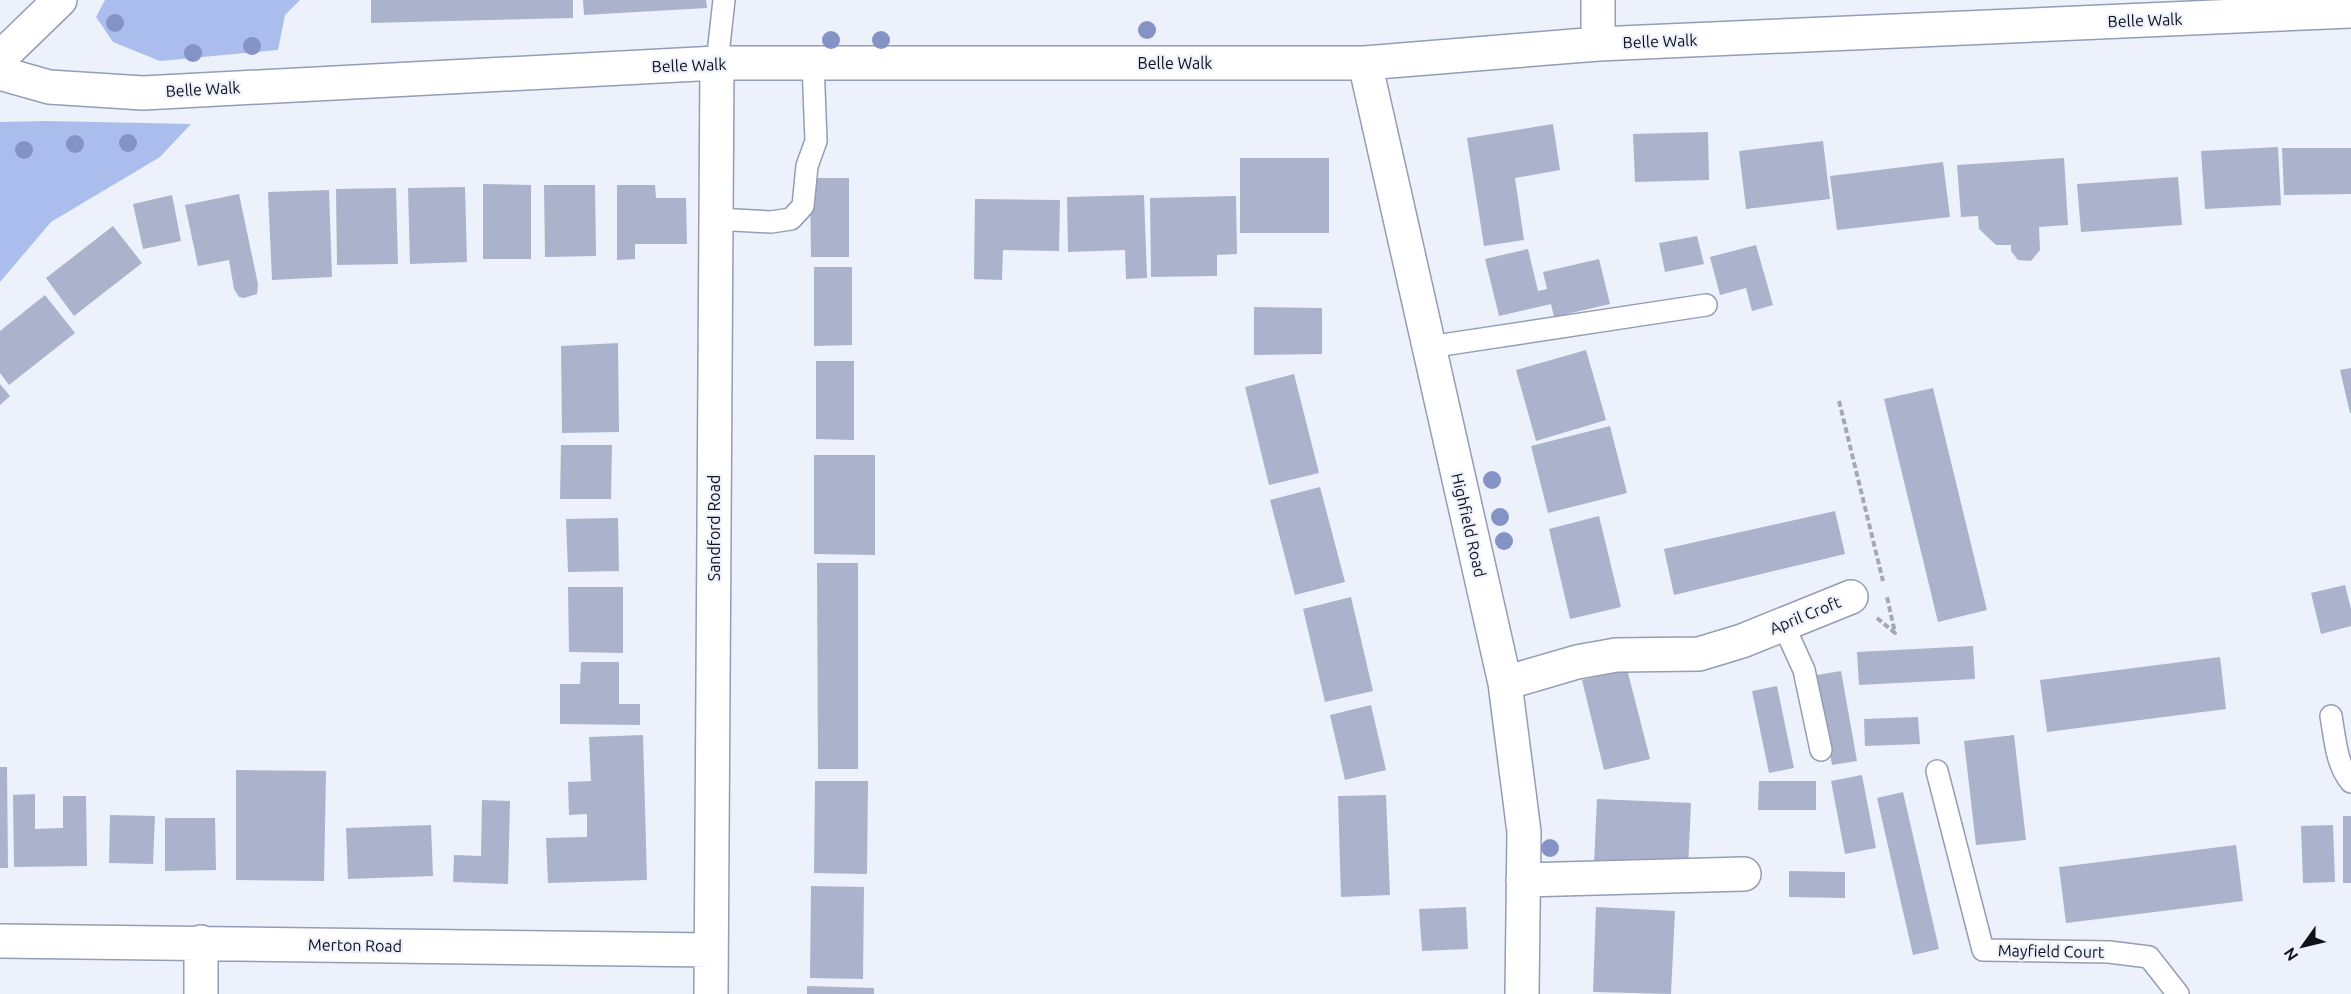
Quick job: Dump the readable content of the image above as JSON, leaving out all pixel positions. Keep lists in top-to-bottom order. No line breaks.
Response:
{"streets":{"street":["Belle Walk","Highfield Road","Sandford Road","April Croft","Merton Road"],"lane":["Mayfield Court"]},"crossings":[["Belle Walk","Highfield Road"],["Belle Walk","Sandford Road"],["Highfield Road","April Croft"],["Sandford Road","Merton Road"]],"north":"bottom left"}
